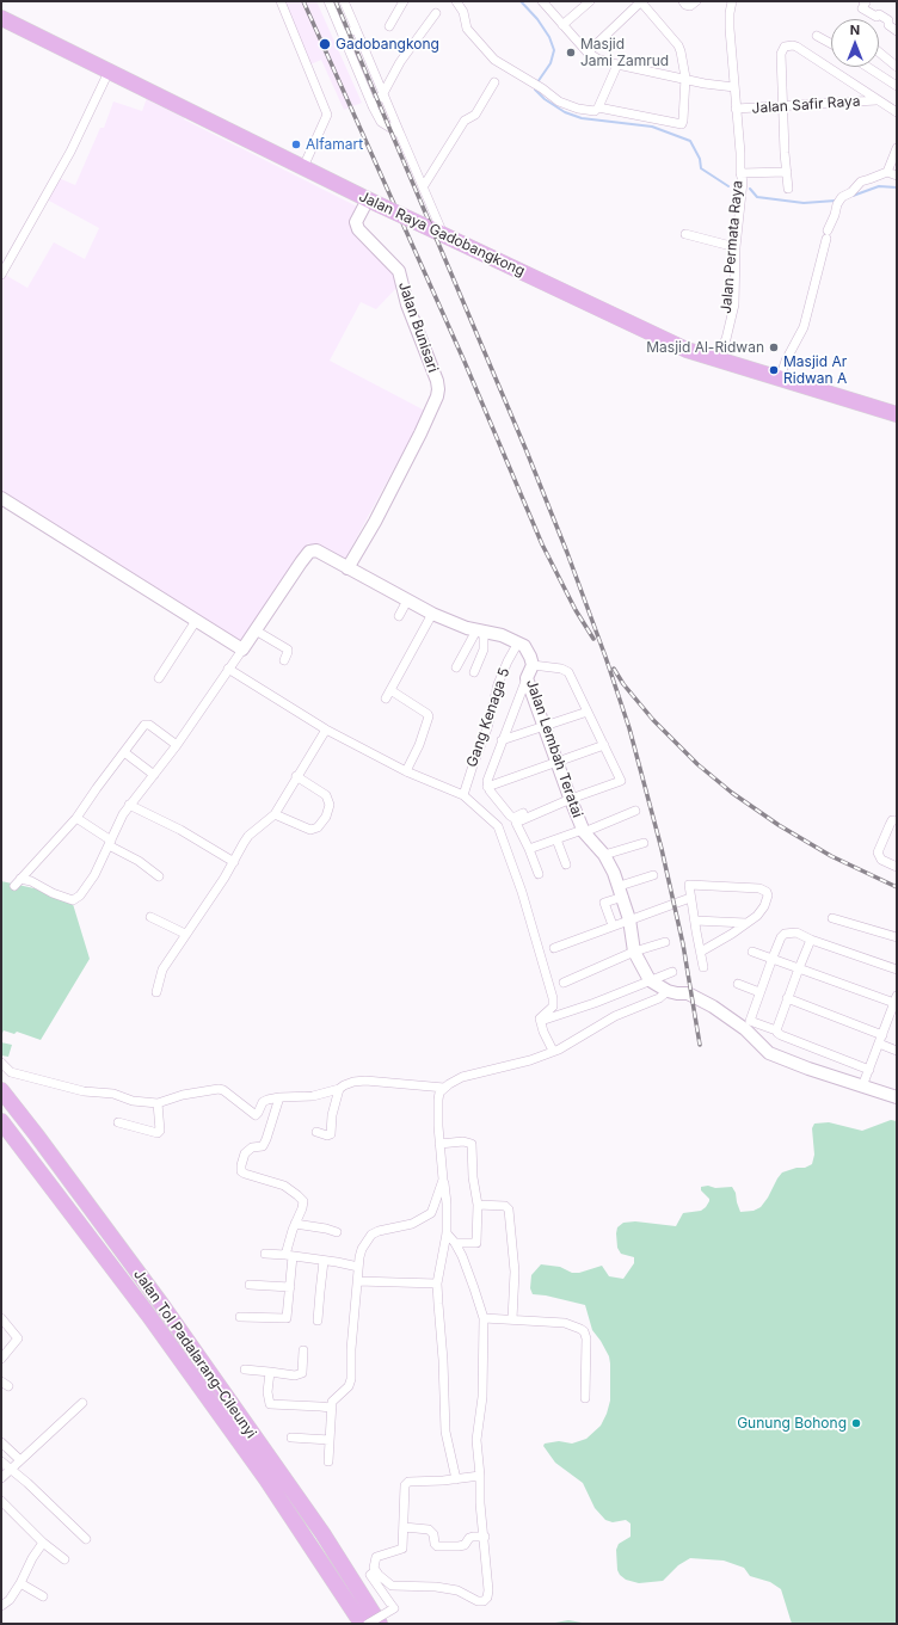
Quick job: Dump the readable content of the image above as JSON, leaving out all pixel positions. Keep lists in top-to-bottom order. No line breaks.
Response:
{"streets":{"highway":["Jalan Raya Gadobangkong","Jalan Tol Padalarang–Cileunyi"],"main road":["Jalan Bunisari","Jalan Lembah Teratai"],"street":["Jalan Safir Raya","Jalan Permata Raya","Gang Kenaga 5"]},"crossings":[["Jalan Raya Gadobangkong","Jalan Permata Raya"],["Jalan Raya Gadobangkong","Jalan Bunisari"],["Gang Kenaga 5","Jalan Lembah Teratai"]],"places":["Gadobangkong","Masjid Jami Zamrud","Alfamart","Masjid Al-Ridwan","Masjid Ar Ridwan A","Gunung Bohong"],"north":"top"}
